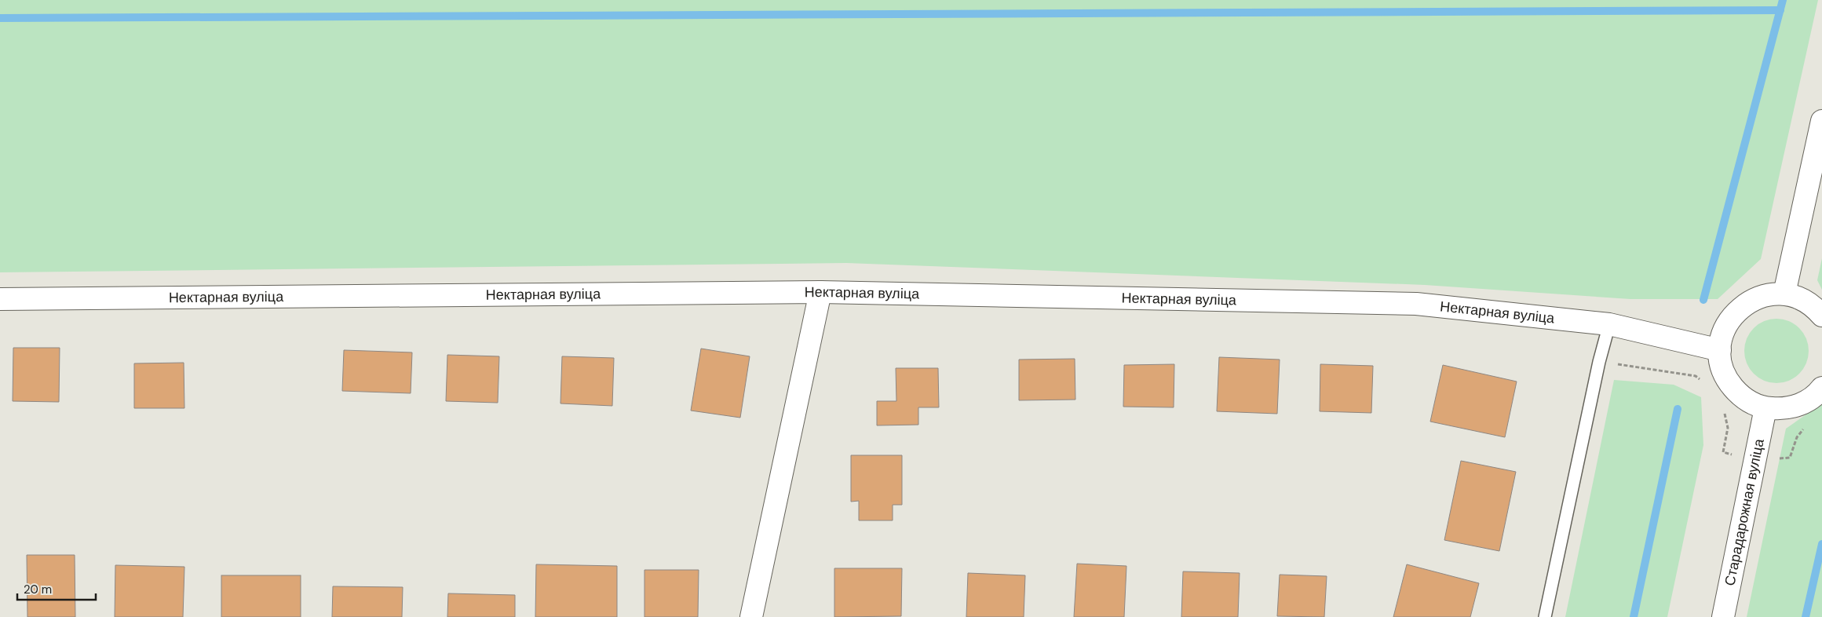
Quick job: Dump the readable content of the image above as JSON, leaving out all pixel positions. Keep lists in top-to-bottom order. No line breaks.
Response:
{"streets":{"street":["Нектарная вуліца","Старадарожная вуліца"]},"scale_bar":"20 m"}
